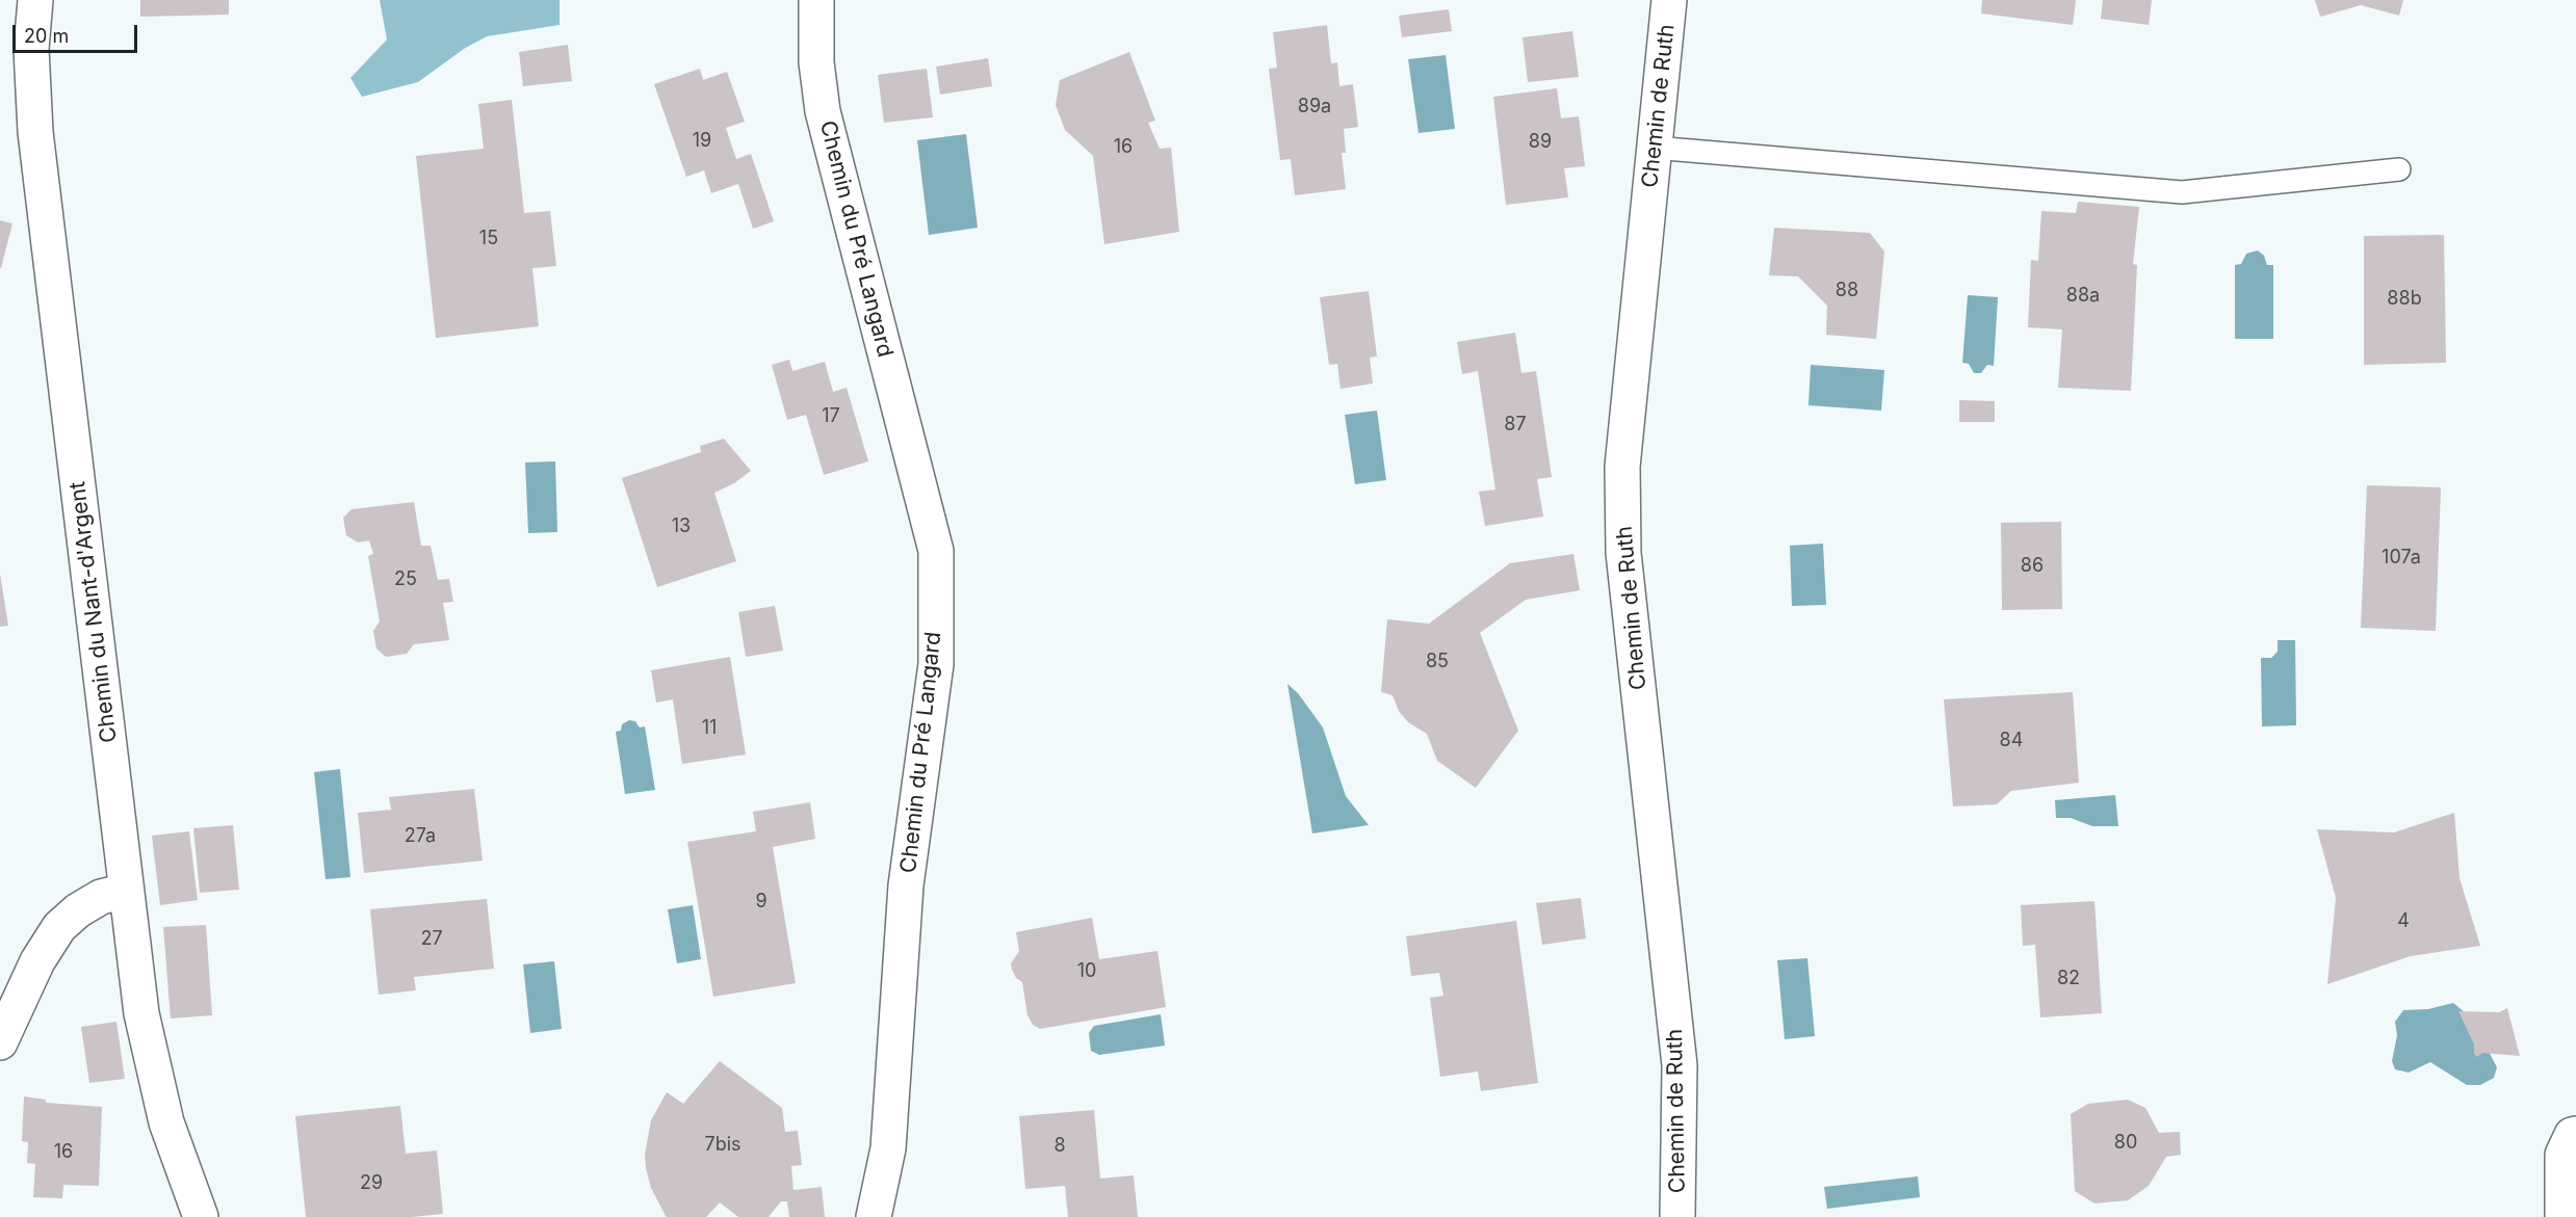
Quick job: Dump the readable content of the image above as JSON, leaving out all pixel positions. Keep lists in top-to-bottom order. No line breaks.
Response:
{"streets":{"street":["Chemin de Ruth","Chemin du Pré Langard","Chemin du Nant-d'Argent"]},"house_numbers":["89a","19","89","16","15","88","88a","88b","17","87","13","107a","86","25","85","11","84","27a","9","4","27","10","82","80","7bis","8","16","29"],"scale_bar":"20 m"}
